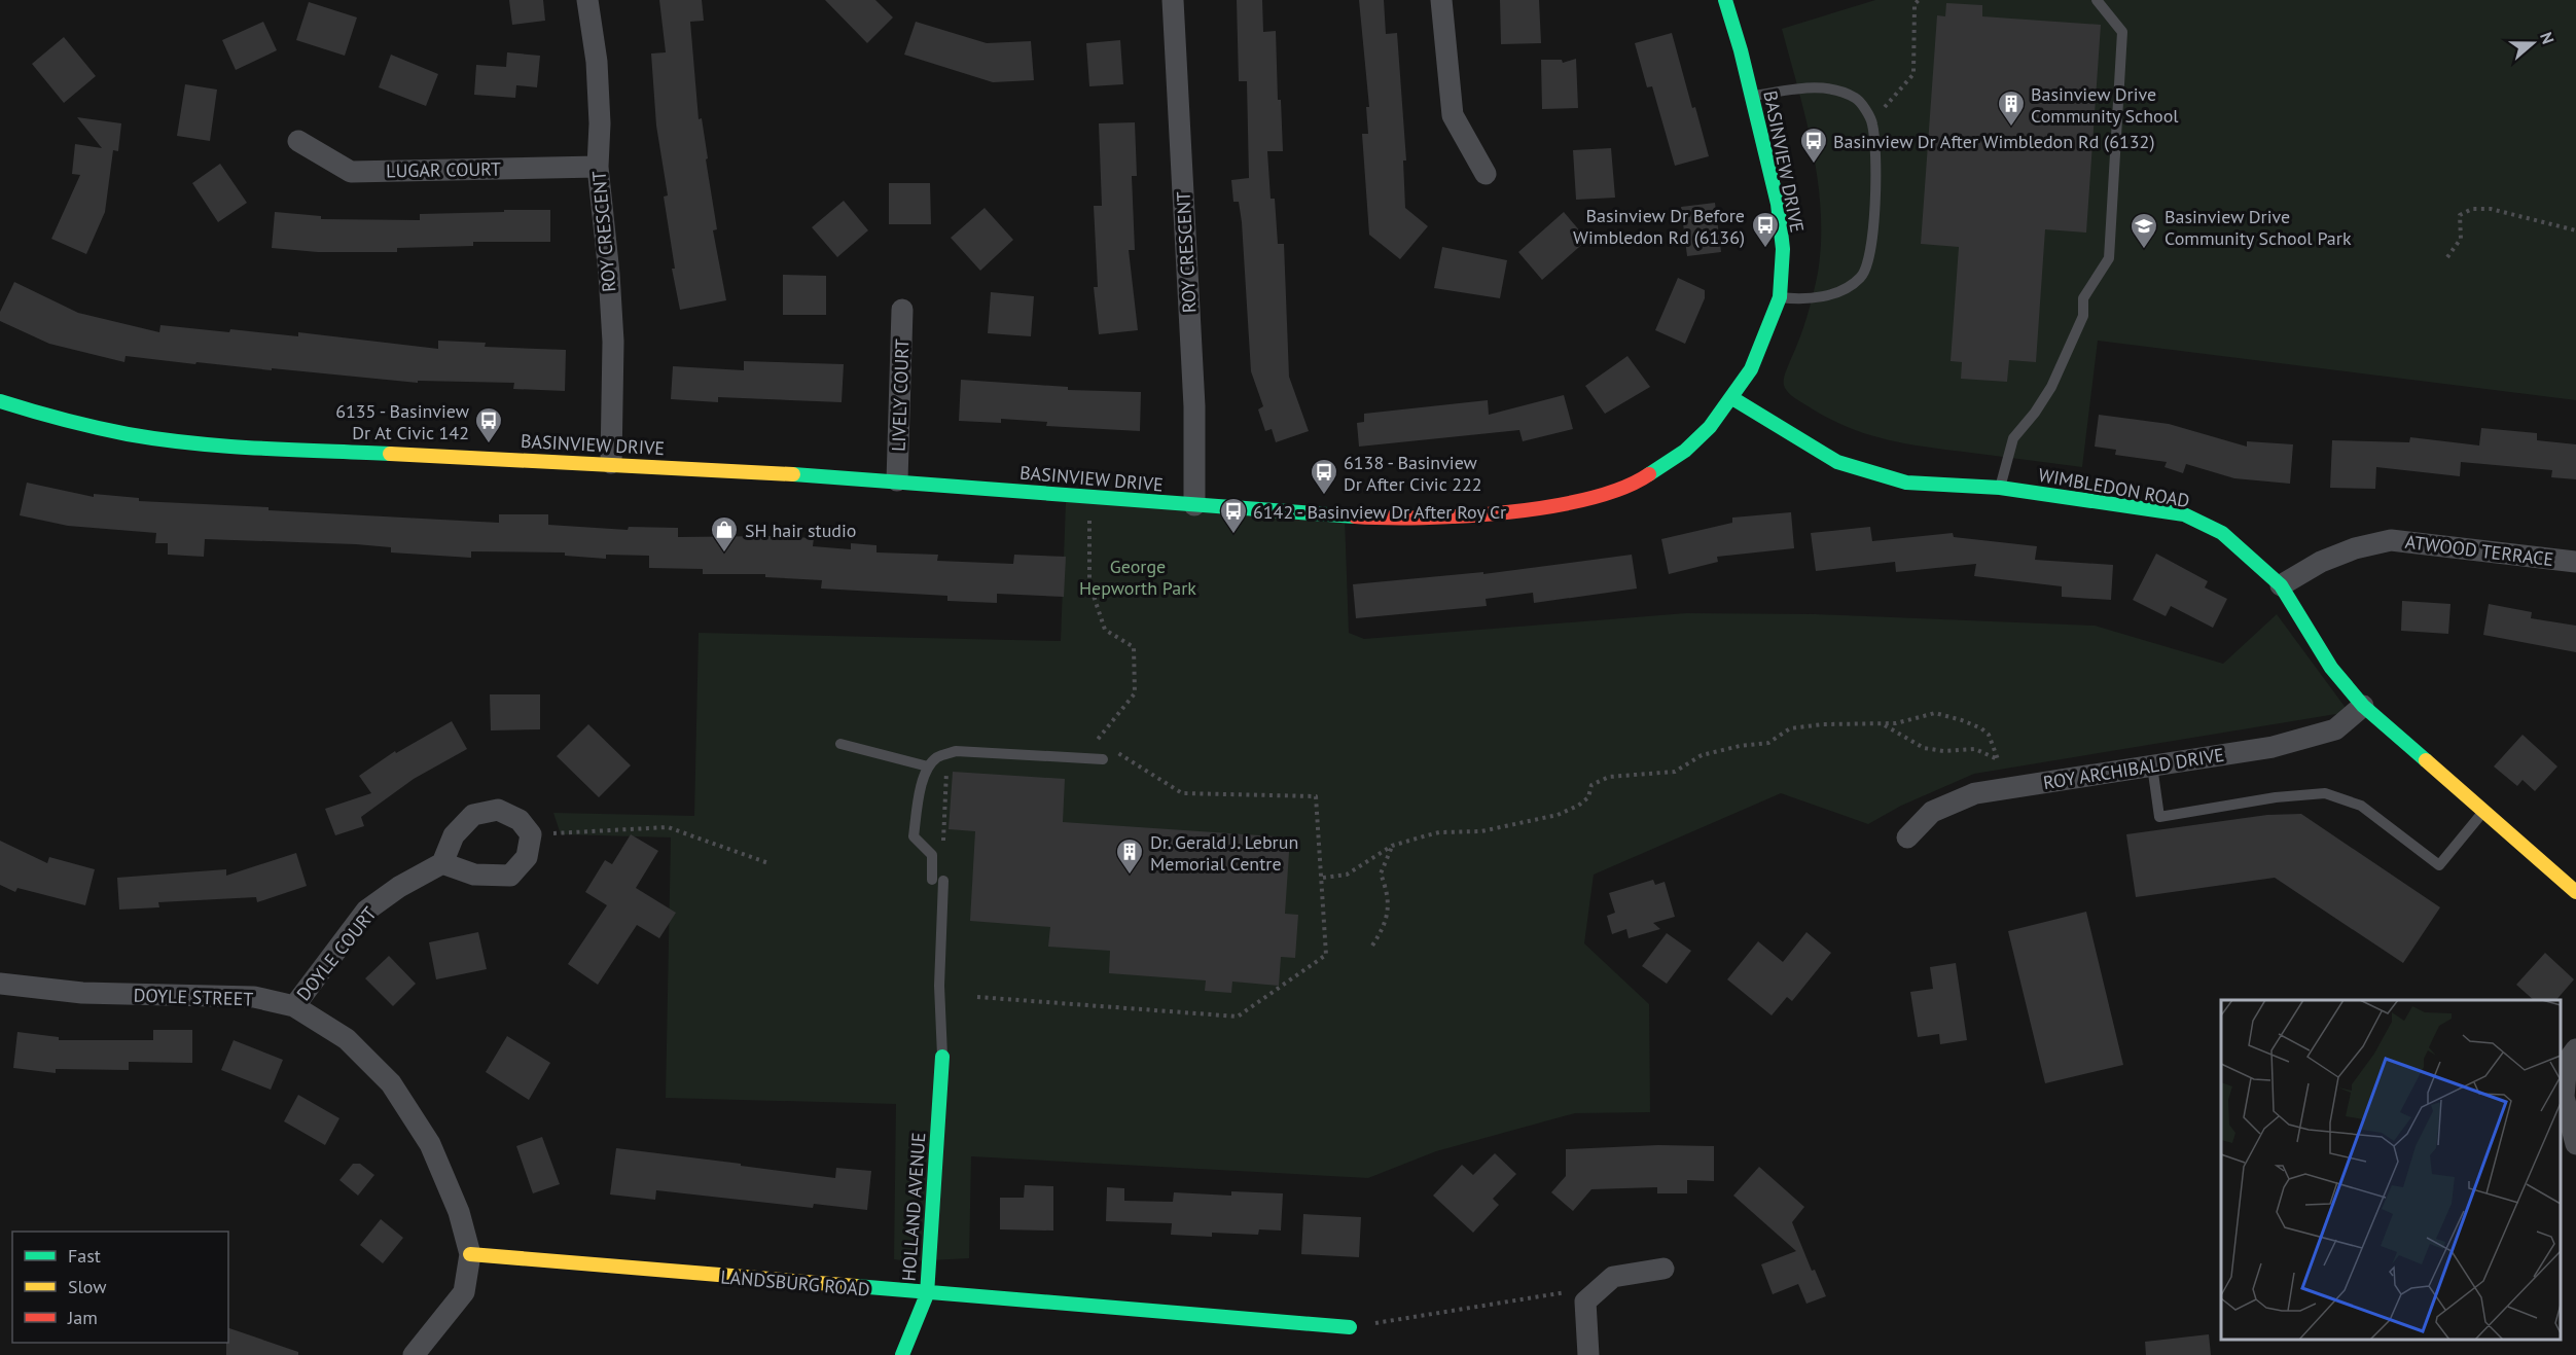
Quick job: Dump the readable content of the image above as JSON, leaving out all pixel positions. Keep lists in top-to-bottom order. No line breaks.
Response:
{"streets":{"street":["BASINVIEW DRIVE","LUGAR COURT","ROY CRESCENT","LIVELY COURT","WIMBLEDON ROAD","ATWOOD TERRACE","ROY ARCHIBALD DRIVE","DOYLE COURT","DOYLE STREET","HOLLAND AVENUE","LANDSBURG ROAD"]},"crossings":[["BASINVIEW DRIVE","ROY CRESCENT"],["BASINVIEW DRIVE","LIVELY COURT"],["BASINVIEW DRIVE","WIMBLEDON ROAD"],["LUGAR COURT","ROY CRESCENT"],["WIMBLEDON ROAD","ATWOOD TERRACE"],["WIMBLEDON ROAD","ROY ARCHIBALD DRIVE"],["DOYLE COURT","DOYLE STREET"],["DOYLE STREET","LANDSBURG ROAD"],["HOLLAND AVENUE","LANDSBURG ROAD"]],"parks":["George Hepworth Park"],"places":{"building":["Basinview Drive Community School","Dr. Gerald J. Lebrun Memorial Centre"],"bus stop":["Basinview Dr After Wimbledon Rd (6132)","Basinview Dr Before Wimbledon Rd (6136)","6135 - Basinview Dr At Civic 142","6138 - Basinview Dr After Civic 222","6142 - Basinview Dr After Roy Cr"],"school or university":["Basinview Drive Community School Park"],"shop":["SH hair studio"]},"legend":["Fast","Slow","Jam"],"north":"right"}
